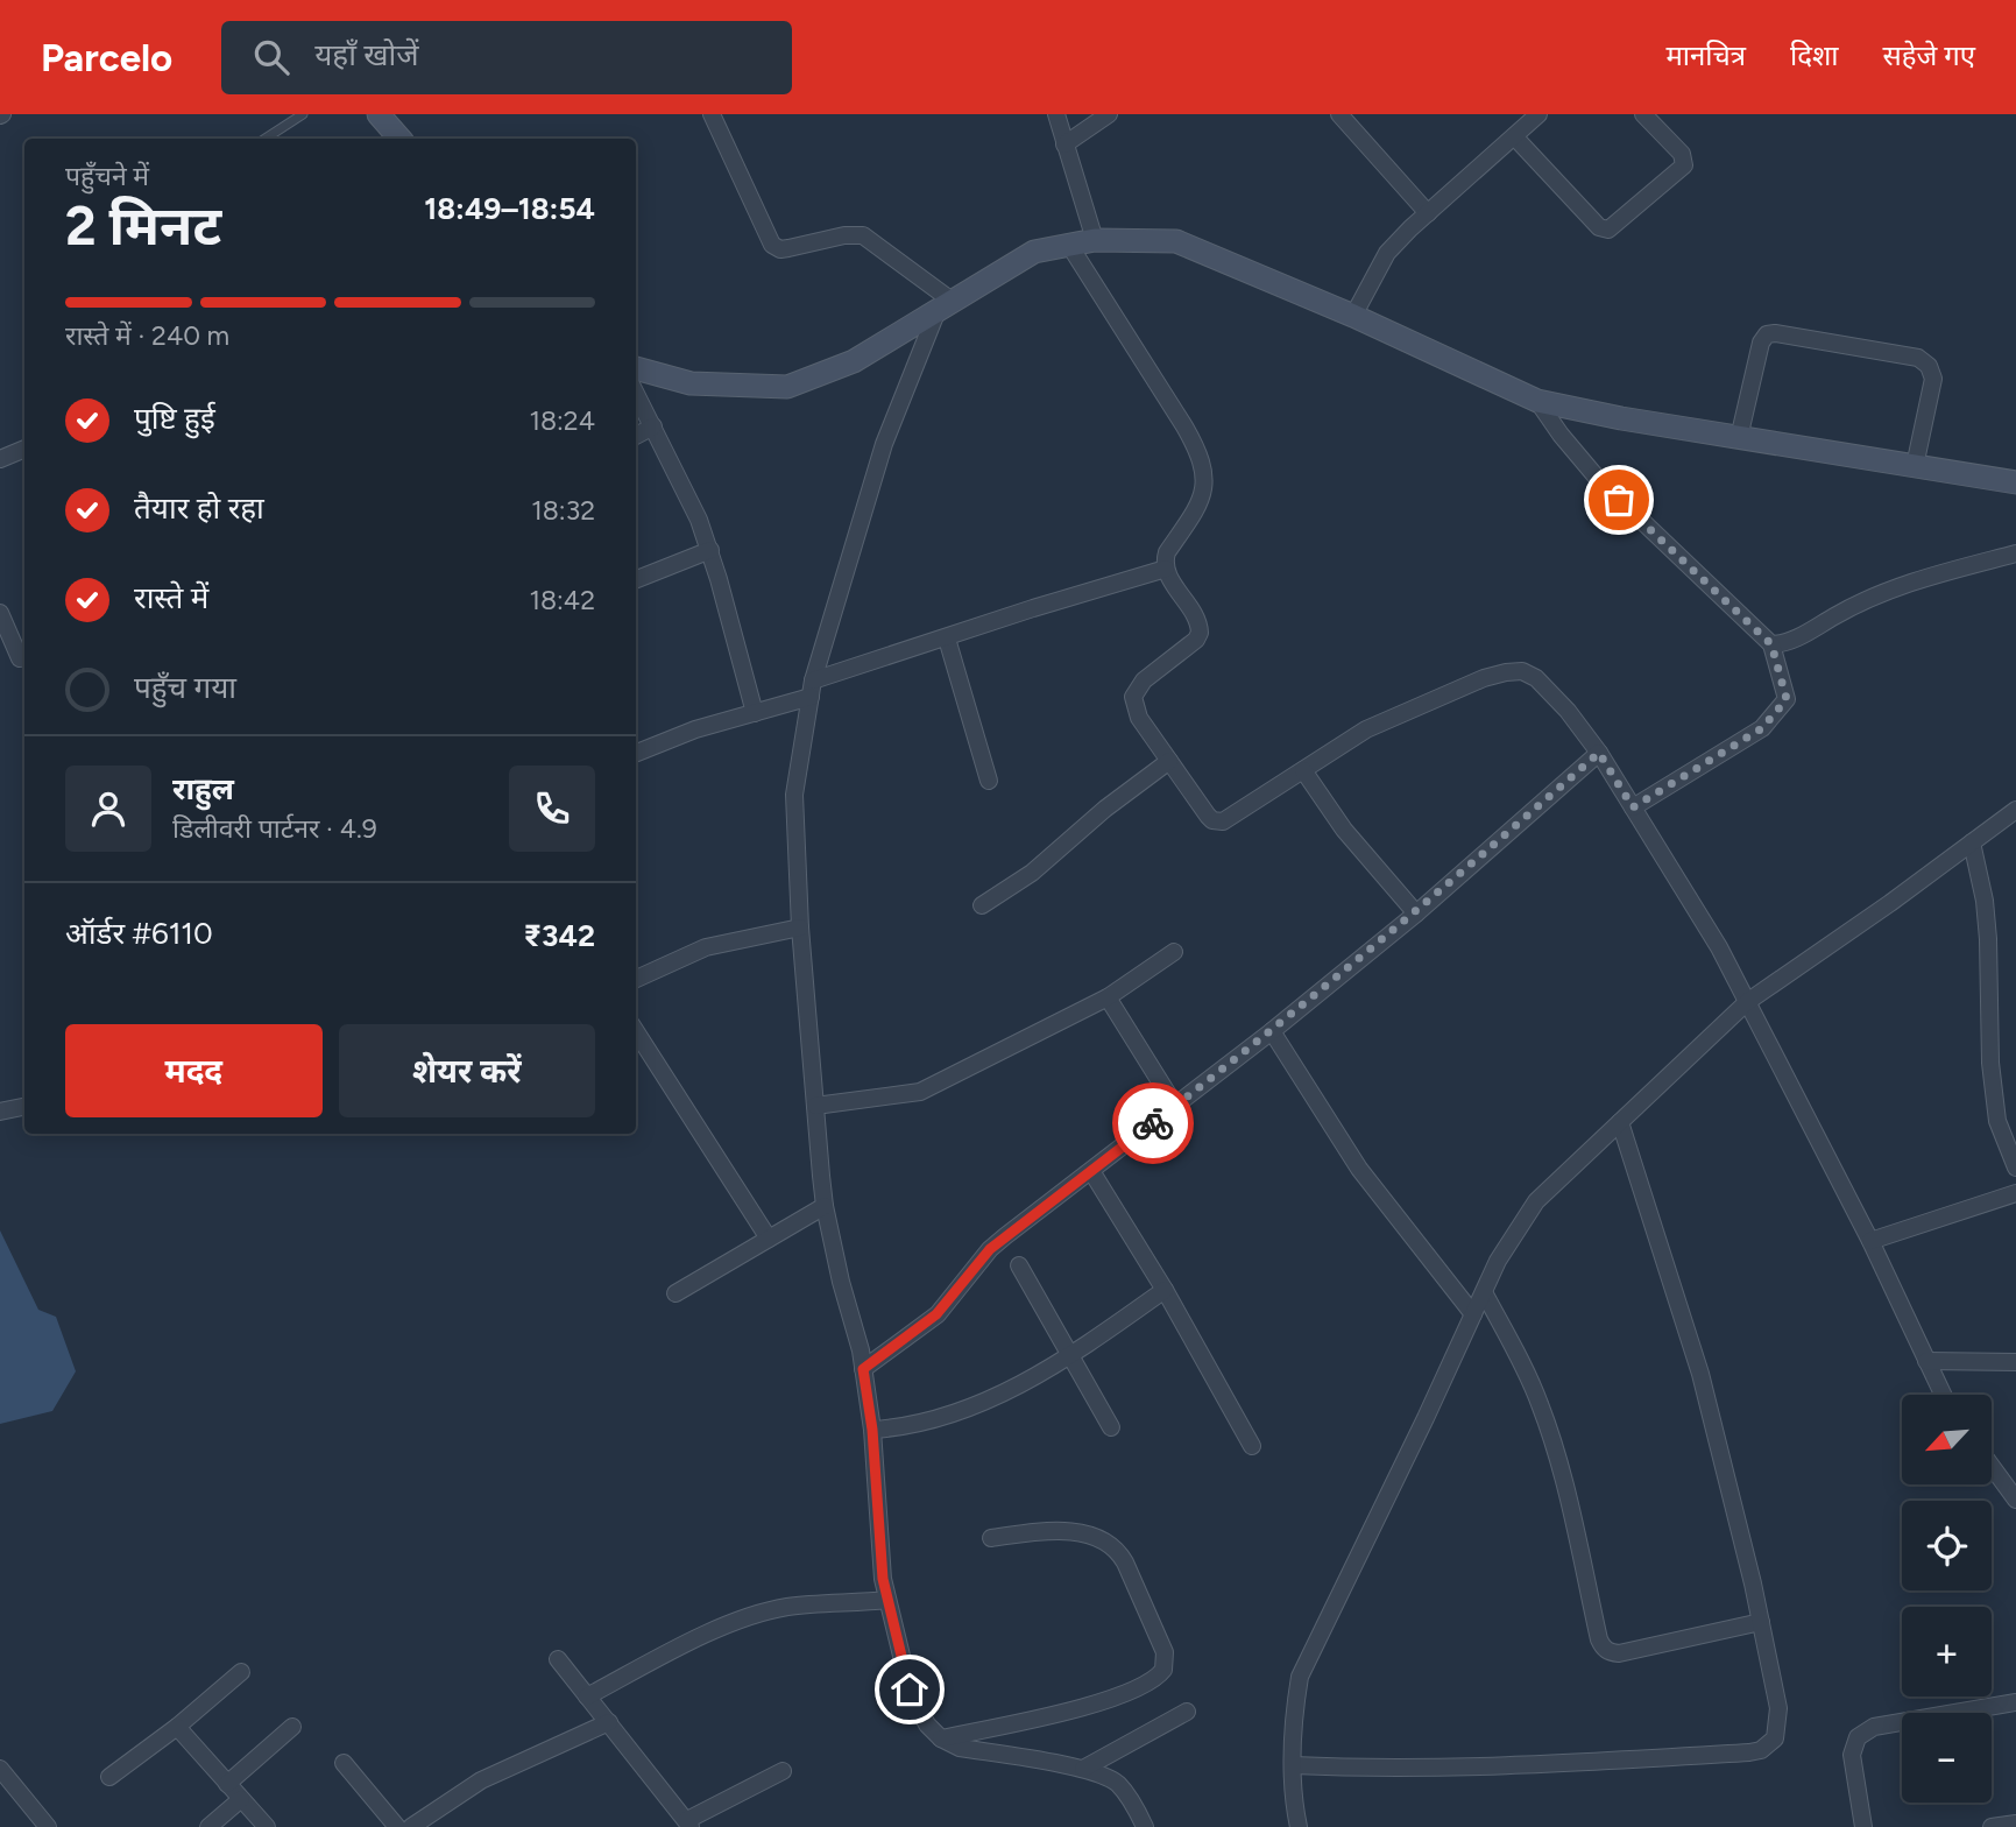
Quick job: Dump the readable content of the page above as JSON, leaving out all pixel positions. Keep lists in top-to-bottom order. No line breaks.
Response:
{"north":"bottom left","page":{"header":"Parcelo","search":"यहाँ खोजें","nav":["मानचित्र","दिशा","सहेजे गए"],"heading":["2 मिनट","पहुँचने में","18:49–18:54"],"panel":["राहुल","डिलीवरी पार्टनर · 4.9","ऑर्डर #6110","₹342"],"bar":"रास्ते में · 240 m","list":[["पुष्टि हुई","18:24"],["तैयार हो रहा","18:32"],["रास्ते में","18:42"],"पहुँच गया"],"buttons":["मदद","शेयर करें"],"map_buttons":["+","−"]}}
